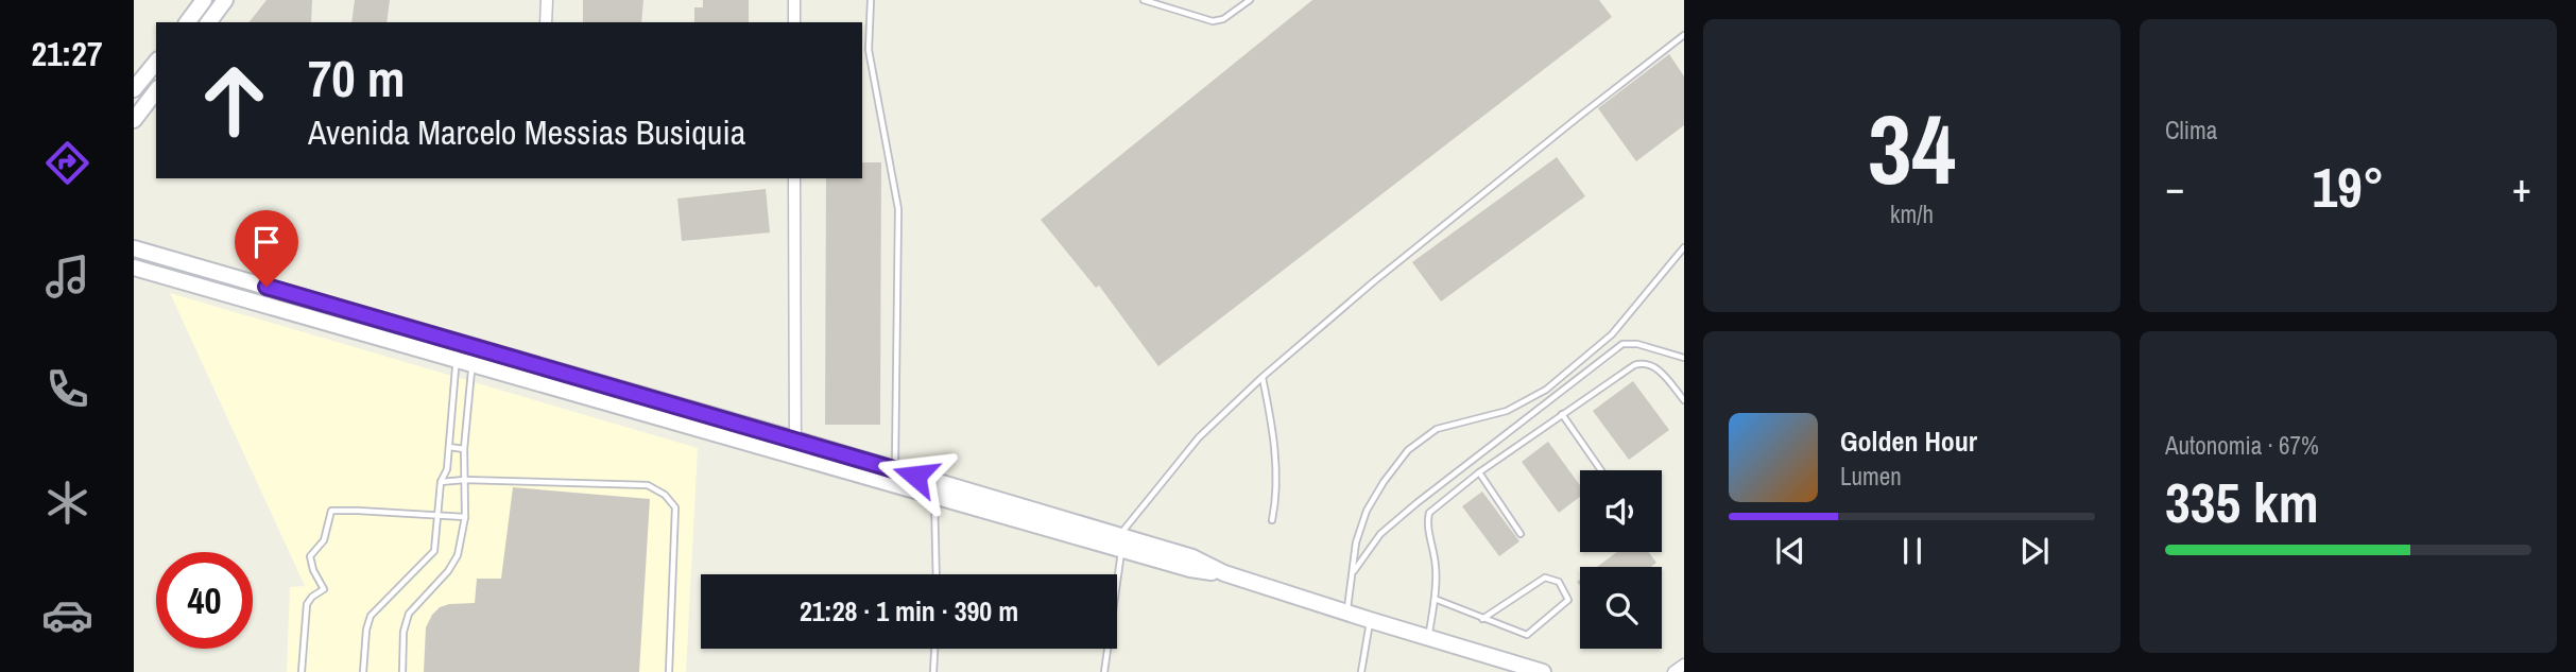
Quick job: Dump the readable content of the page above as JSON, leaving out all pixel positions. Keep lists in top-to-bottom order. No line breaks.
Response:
{"page":{"tabs":"21:27","tile":[["34","km/h"],"Clima",["Autonomia · 67%","335 km"]],"turn":["70 m","Avenida Marcelo Messias Busiquia"],"heat":["−","19°","+"],"song":["Golden Hour","Lumen"],"limit":"40","trip":"21:28 · 1 min · 390 m"}}
